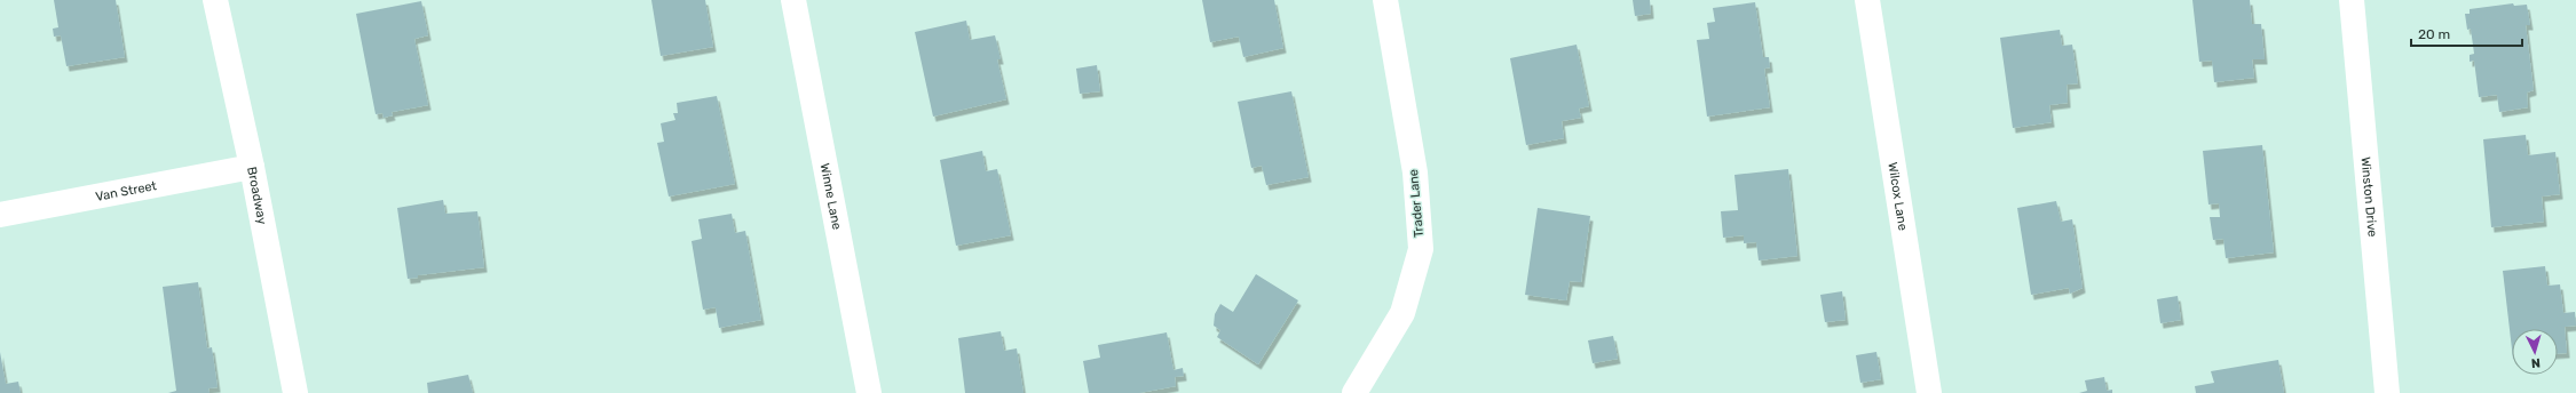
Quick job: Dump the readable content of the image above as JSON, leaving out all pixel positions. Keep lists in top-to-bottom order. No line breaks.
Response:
{"streets":{"street":["Van Street","Broadway","Winne Lane","Wilcox Lane","Winston Drive","Trader Lane"]},"crossings":[["Van Street","Broadway"]],"scale_bar":"20 m","north":"bottom"}
